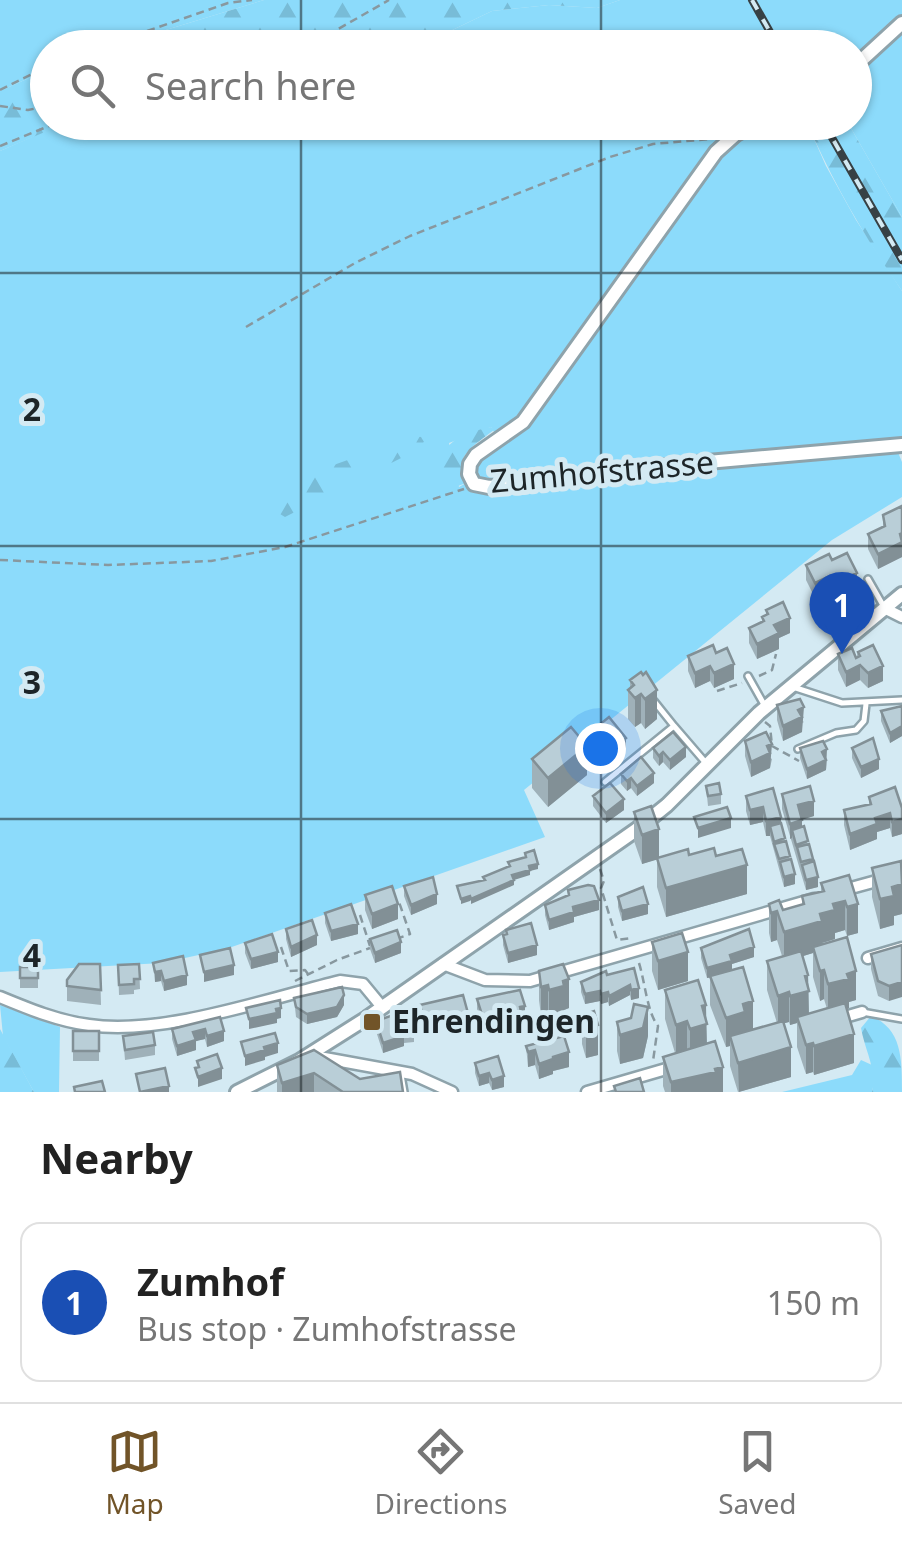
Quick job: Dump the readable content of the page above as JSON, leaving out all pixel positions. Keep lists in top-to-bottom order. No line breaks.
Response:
{"streets":{"street":["Zumhofstrasse"]},"places":{"transit":["Ehrendingen"]},"page":{"search":"Search here","pins":"1","heading":"Nearby","list":[{"mark":"1","name":"Zumhof","note":"Bus stop · Zumhofstrasse","value":"150 m"}],"nav":["Map","Directions","Saved"]},"grid":{"rows":["2","3","4"]}}
